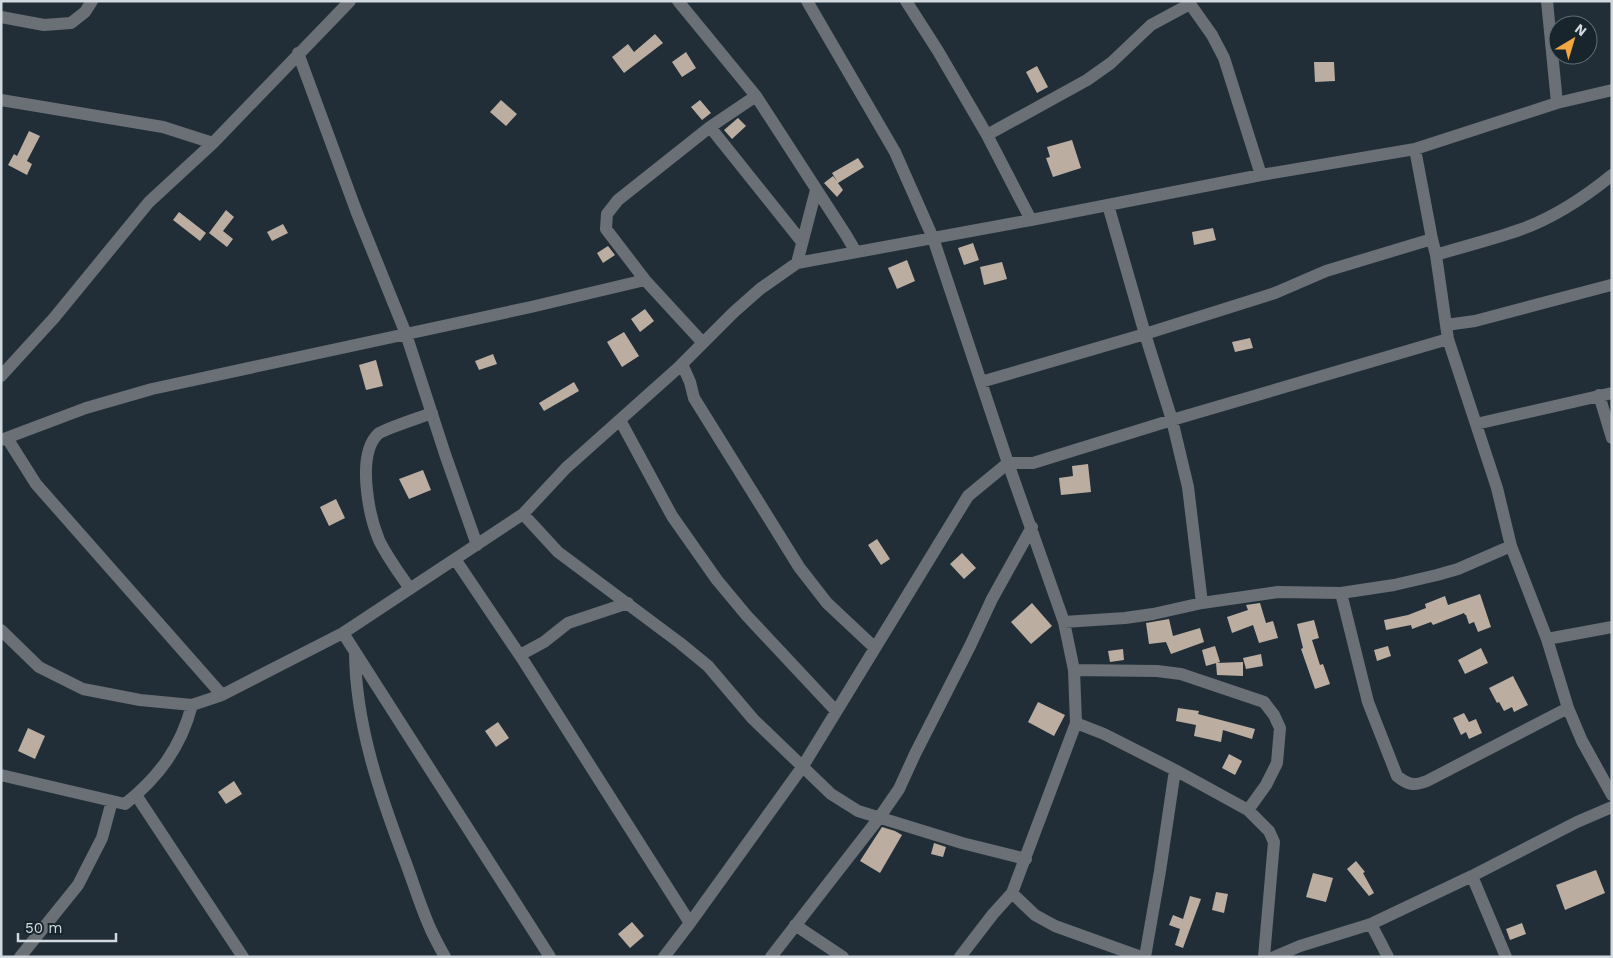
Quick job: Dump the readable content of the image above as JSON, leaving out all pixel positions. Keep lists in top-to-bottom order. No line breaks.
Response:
{"scale_bar":"50 m","north":"top right"}
